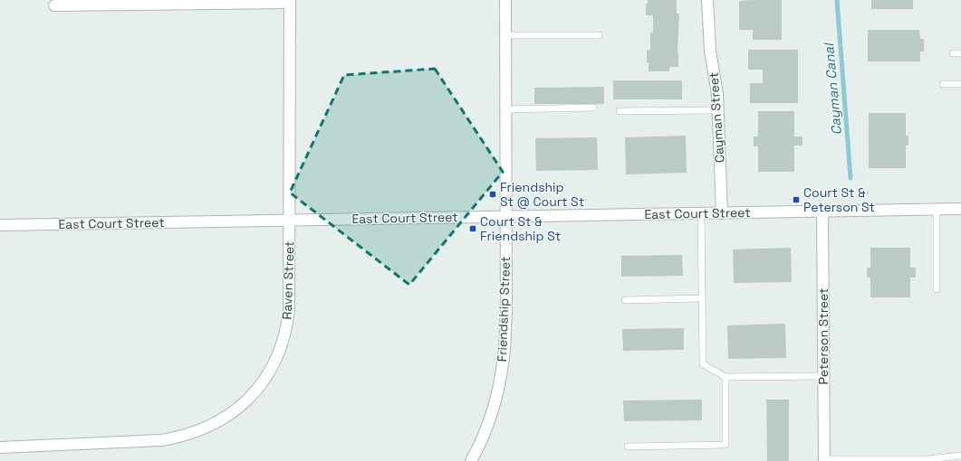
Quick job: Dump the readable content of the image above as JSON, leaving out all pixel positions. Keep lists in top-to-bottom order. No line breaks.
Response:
{"streets":{"street":["Cayman Street","East Court Street","Raven Street","Friendship Street","Peterson Street"]},"crossings":[["Cayman Street","East Court Street"],["East Court Street","Raven Street"],["East Court Street","Friendship Street"],["East Court Street","Peterson Street"]],"water":["Cayman Canal"],"places":{"transit":["Friendship St @ Court St","Court St & Peterson St","Court St & Friendship St"]}}
